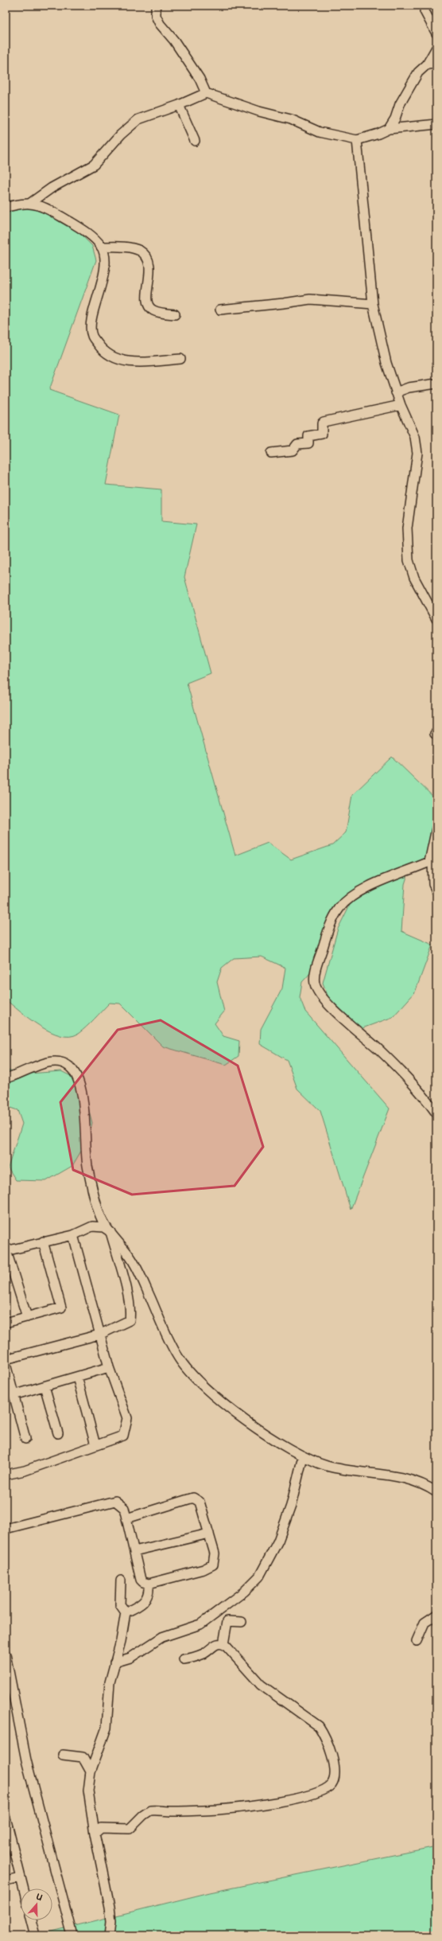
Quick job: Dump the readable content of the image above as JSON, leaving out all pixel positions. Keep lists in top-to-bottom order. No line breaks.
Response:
{"north":"top"}
